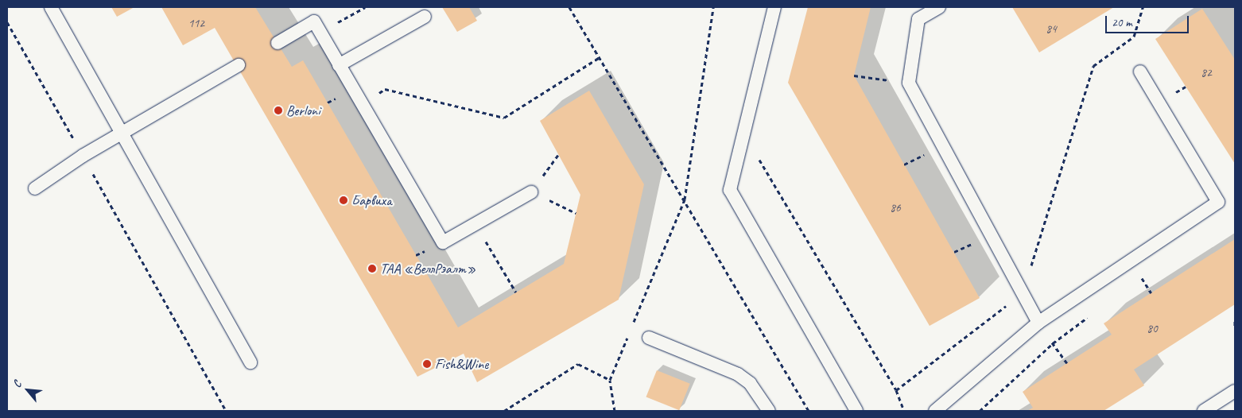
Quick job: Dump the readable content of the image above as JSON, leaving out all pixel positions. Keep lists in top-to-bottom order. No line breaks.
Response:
{"places":["Berloni","Барвиха","ТАА «ВеллРэалт»","Fish&Wine"],"house_numbers":["112","84","82","86","80"],"scale_bar":"20 m","north":"top left"}
